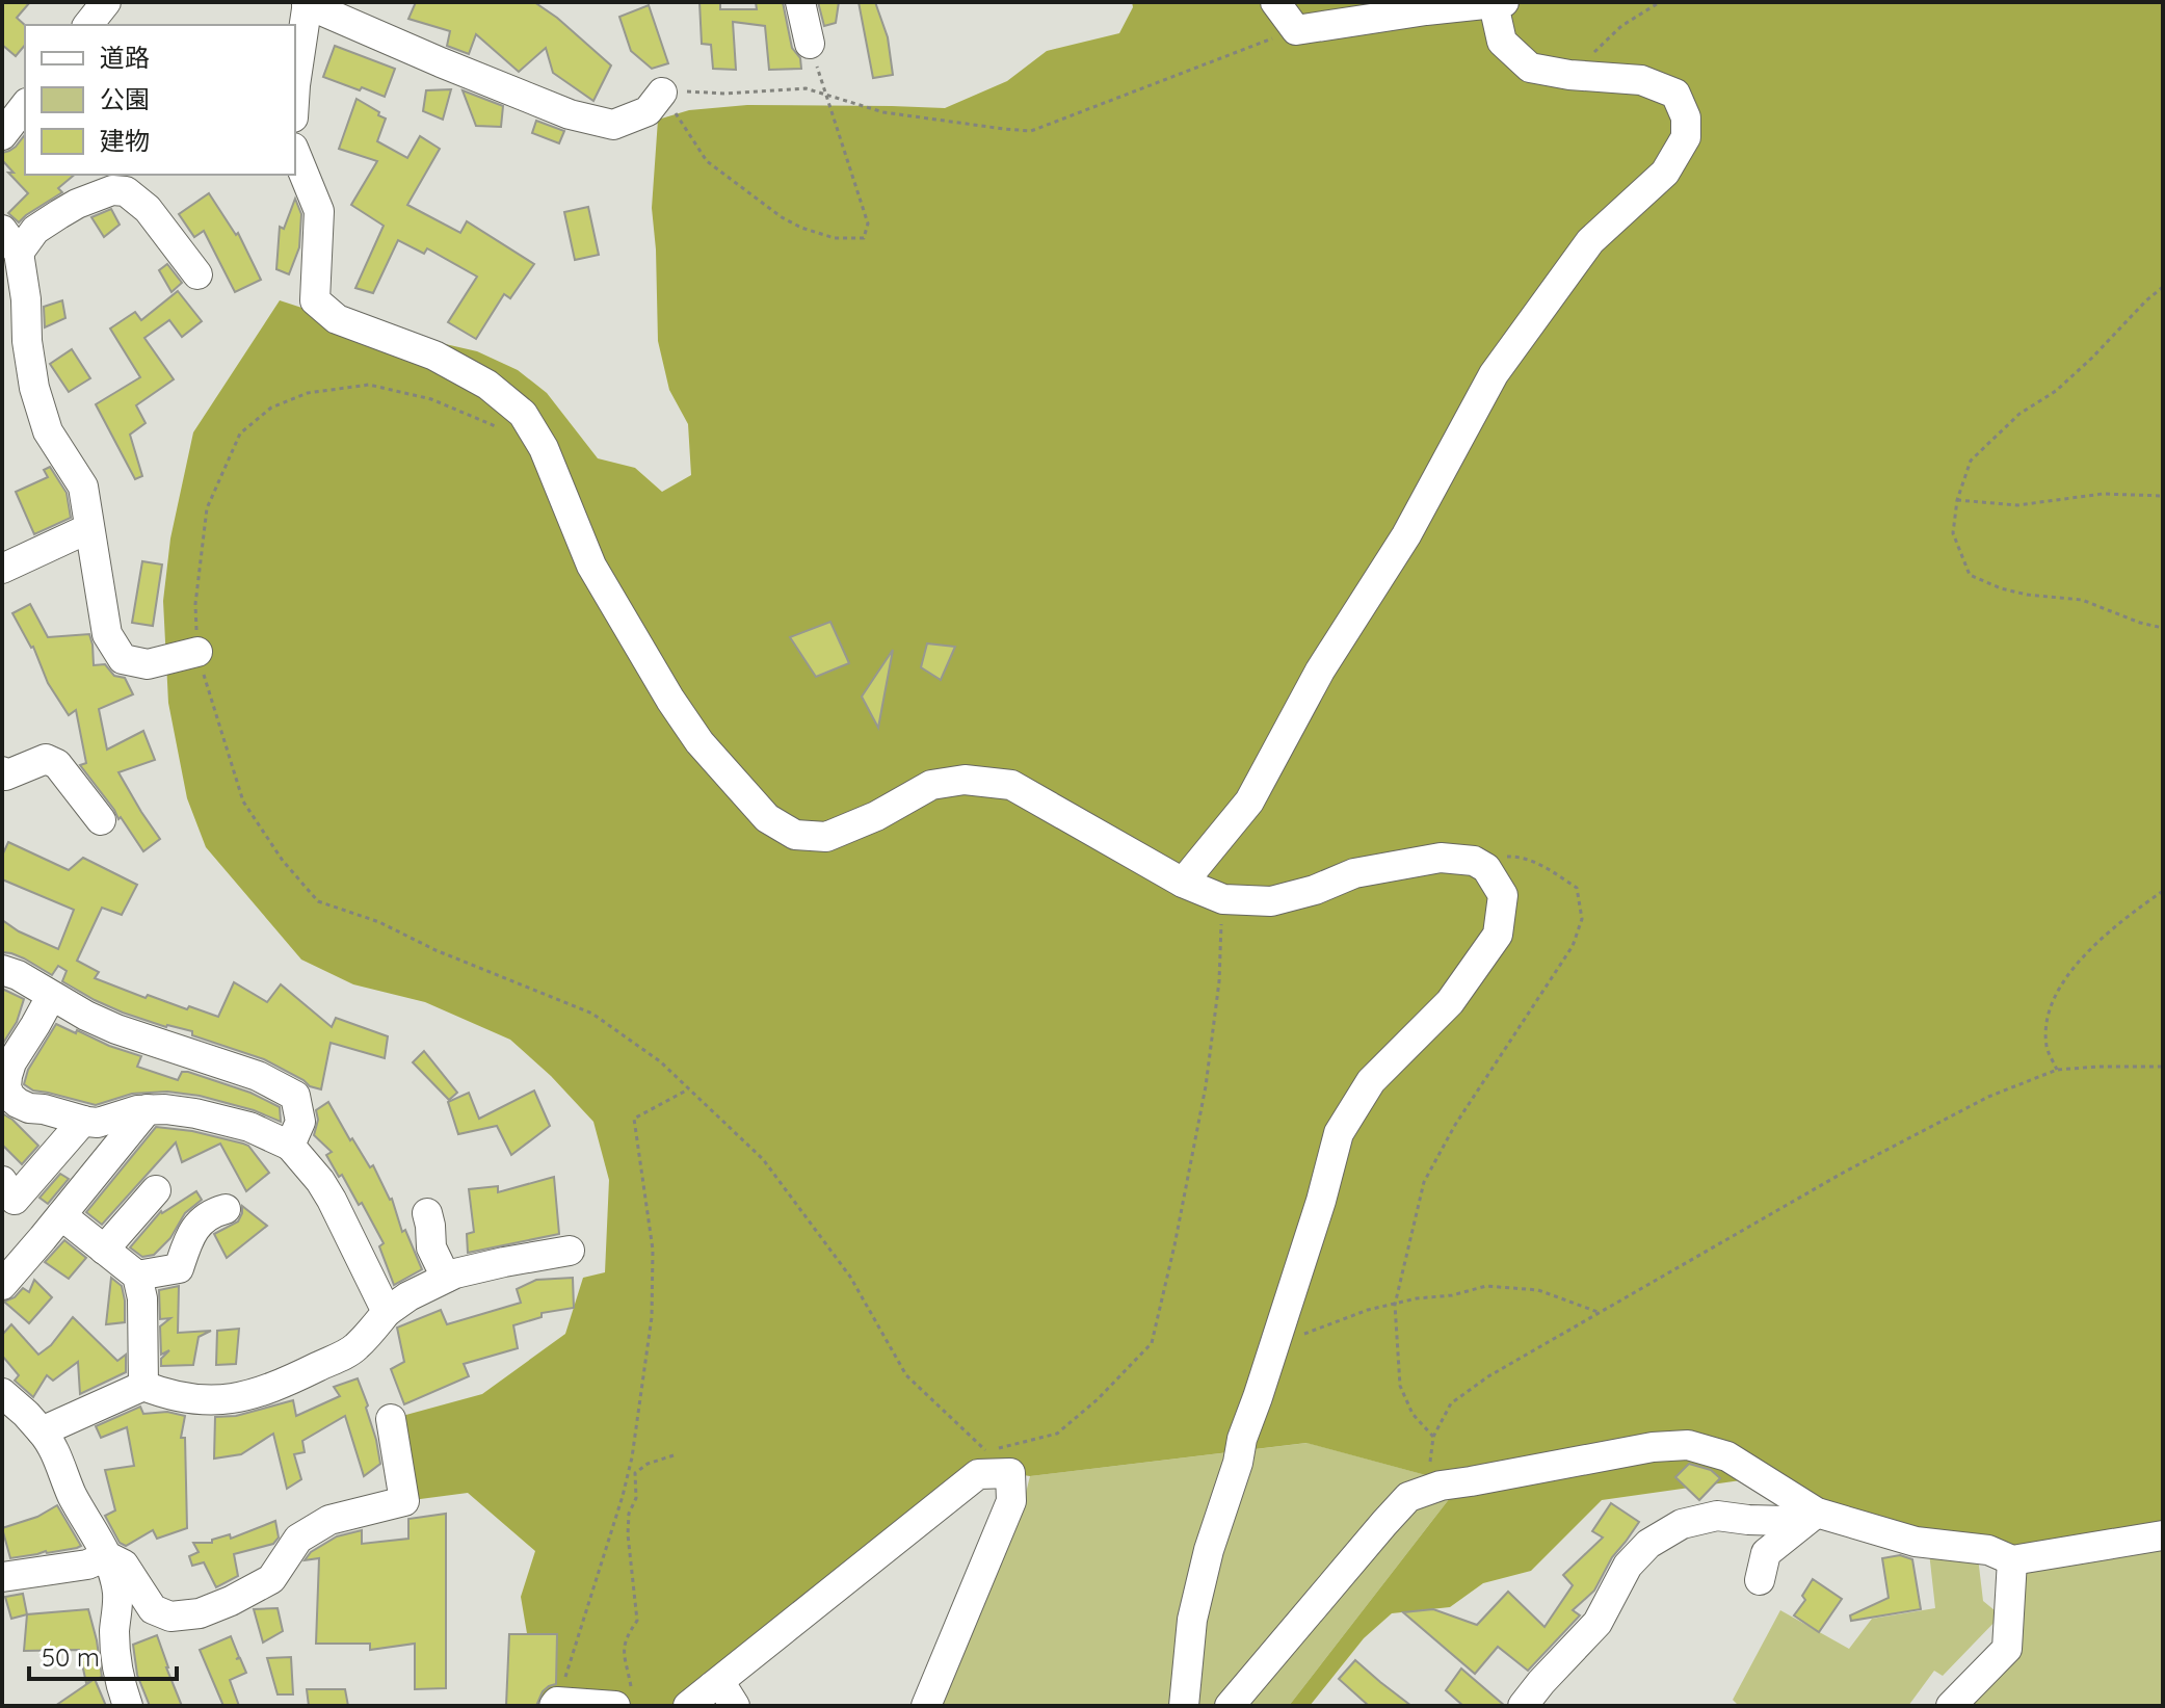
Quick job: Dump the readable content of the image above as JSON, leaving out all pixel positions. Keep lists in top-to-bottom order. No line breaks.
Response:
{"legend":["道路","公園","建物"],"scale_bar":"50 m"}
